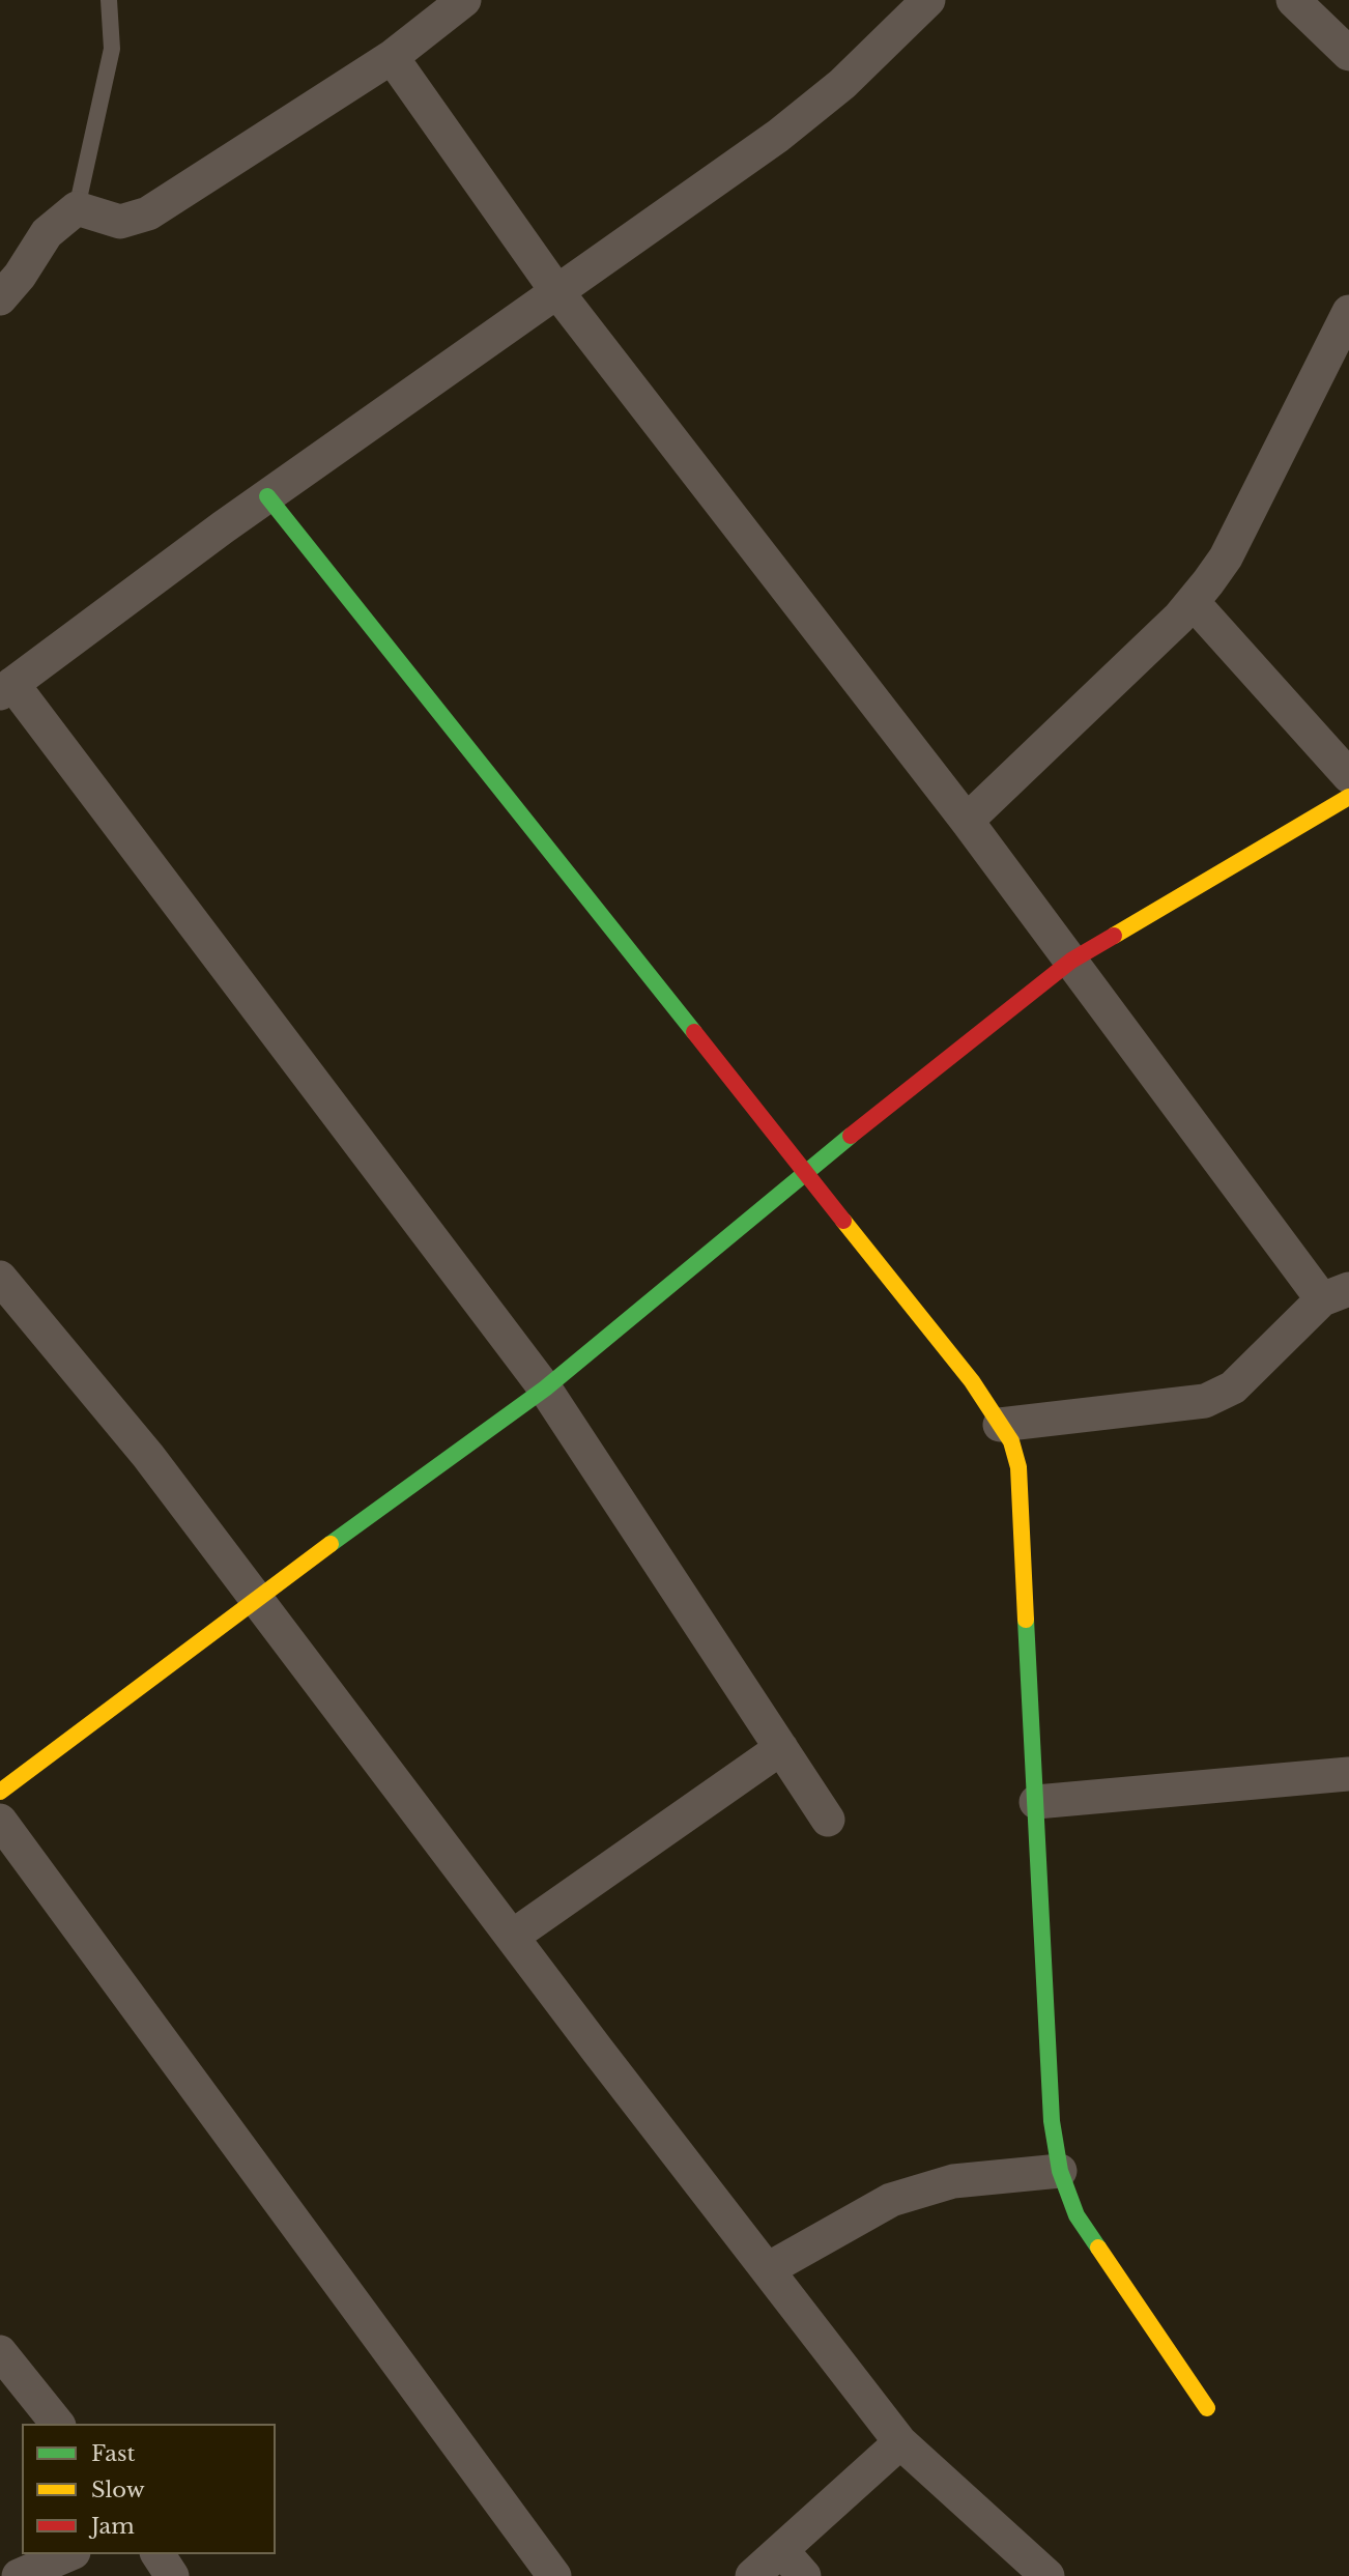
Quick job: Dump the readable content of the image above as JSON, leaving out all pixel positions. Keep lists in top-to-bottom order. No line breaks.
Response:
{"legend":["Fast","Slow","Jam"]}
